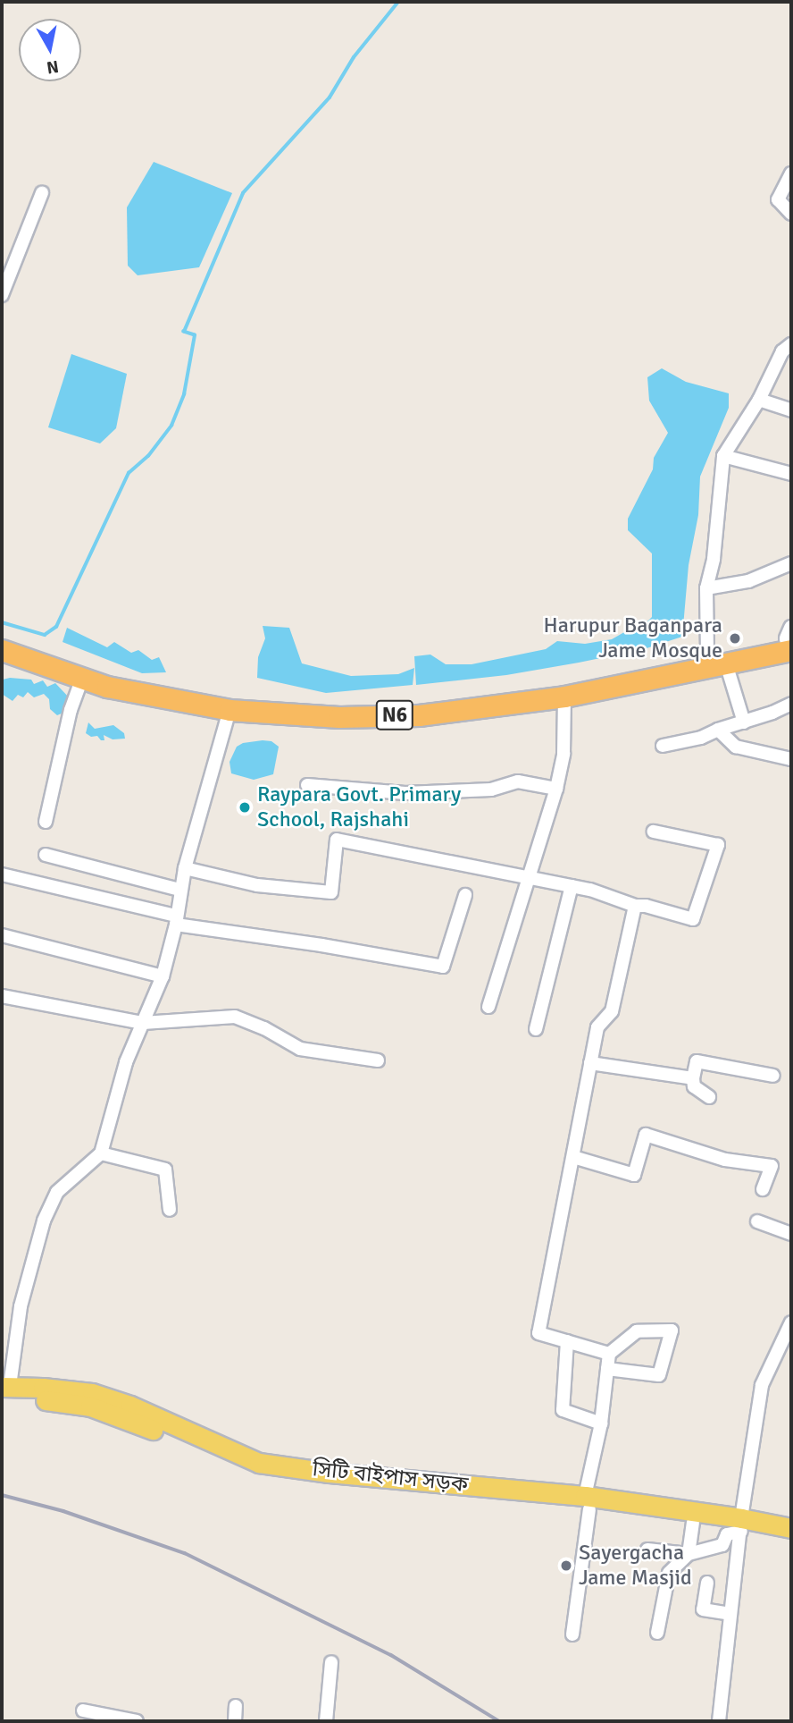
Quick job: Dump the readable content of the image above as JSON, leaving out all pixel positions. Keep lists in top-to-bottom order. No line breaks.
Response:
{"streets":{"highway":["N6"]},"places":["Harupur Baganpara Jame Mosque","Raypara Govt. Primary School, Rajshahi","Sayergacha Jame Masjid"],"north":"bottom"}
